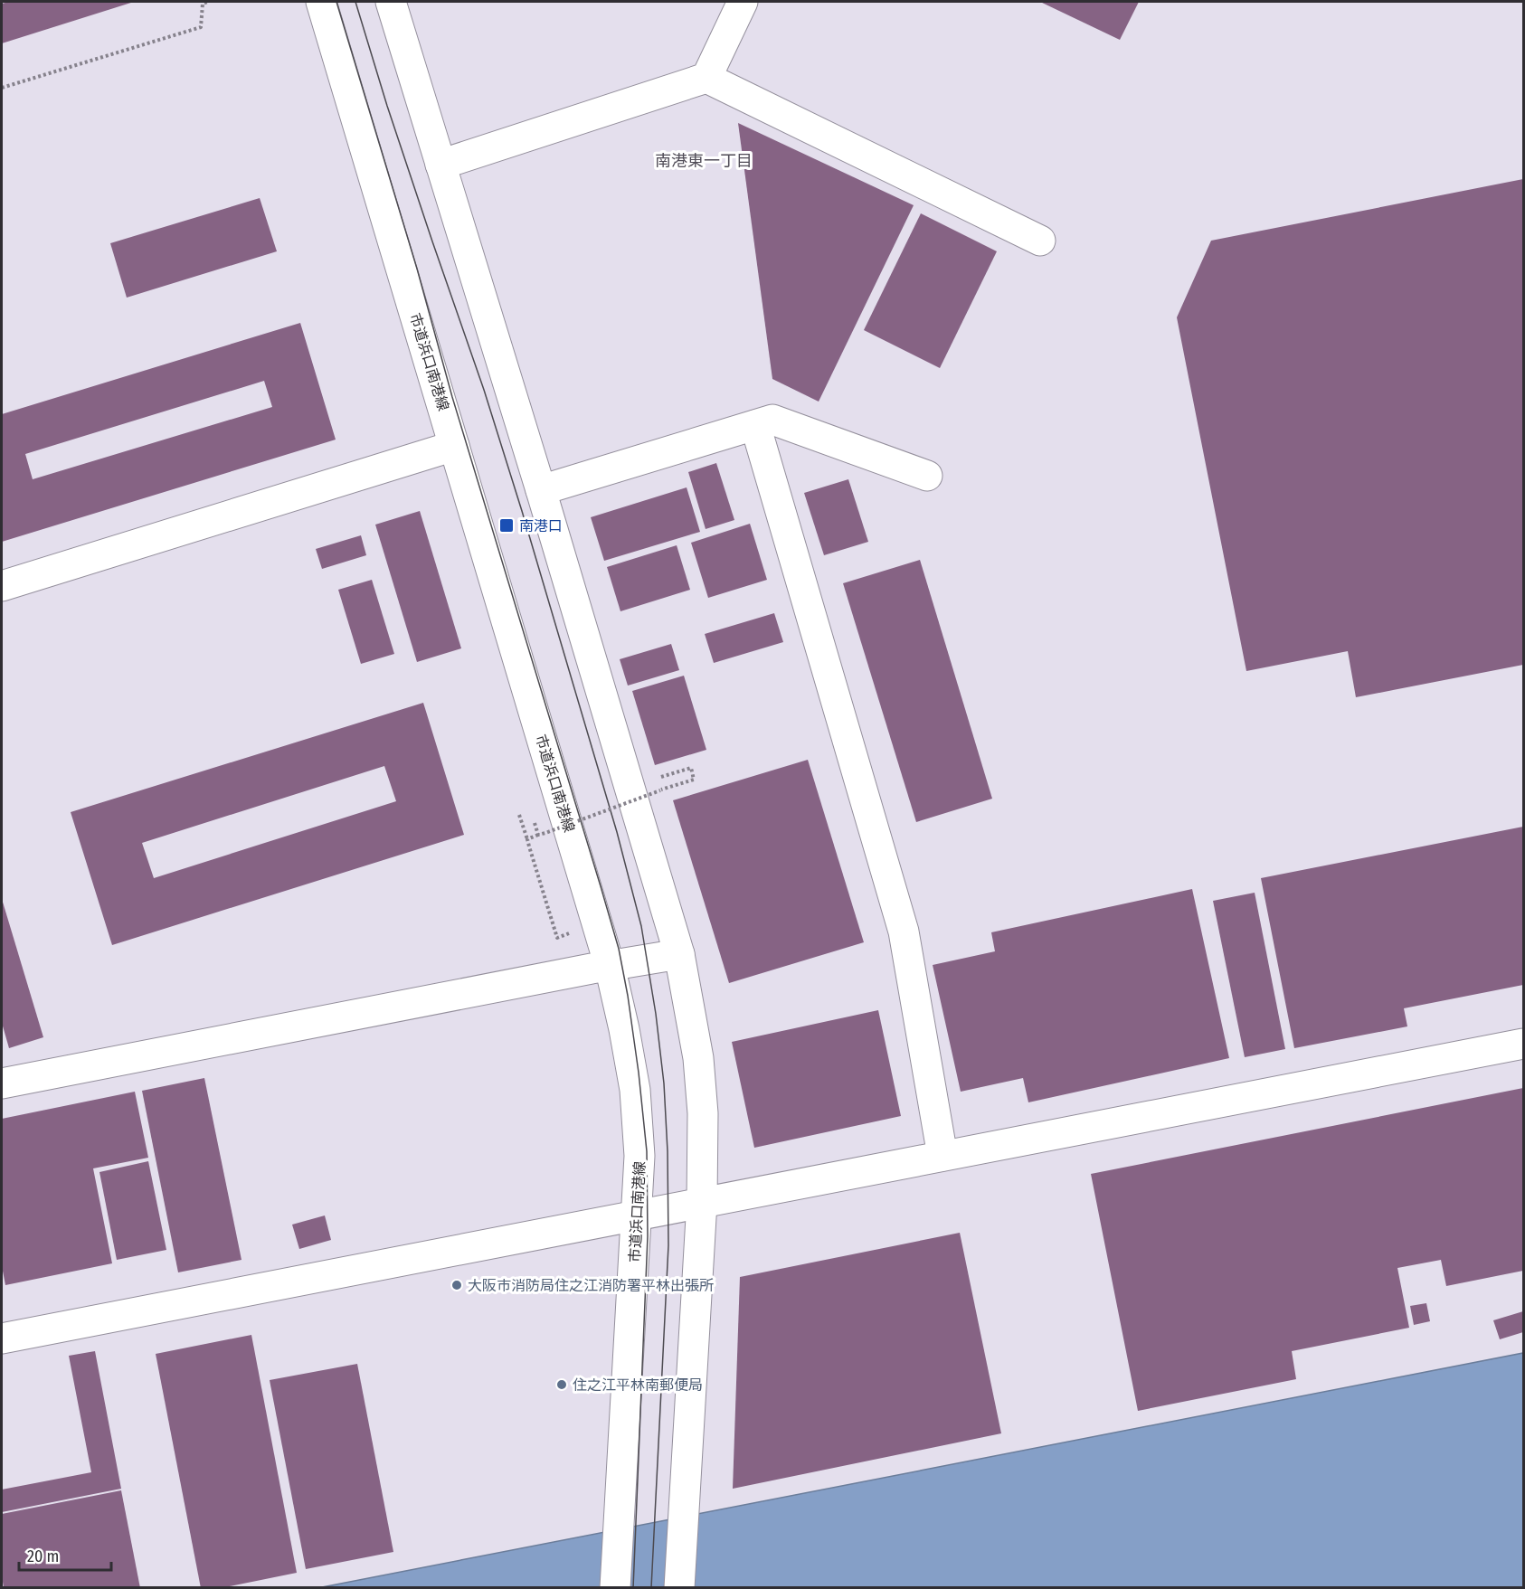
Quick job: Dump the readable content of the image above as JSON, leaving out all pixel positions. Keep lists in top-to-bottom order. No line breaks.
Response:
{"streets":{"street":["市道浜口南港線"]},"districts":["南港東一丁目"],"places":{"transit":["南港口"],"other":["大阪市消防局住之江消防署平林出張所","住之江平林南郵便局"]},"scale_bar":"20 m"}
